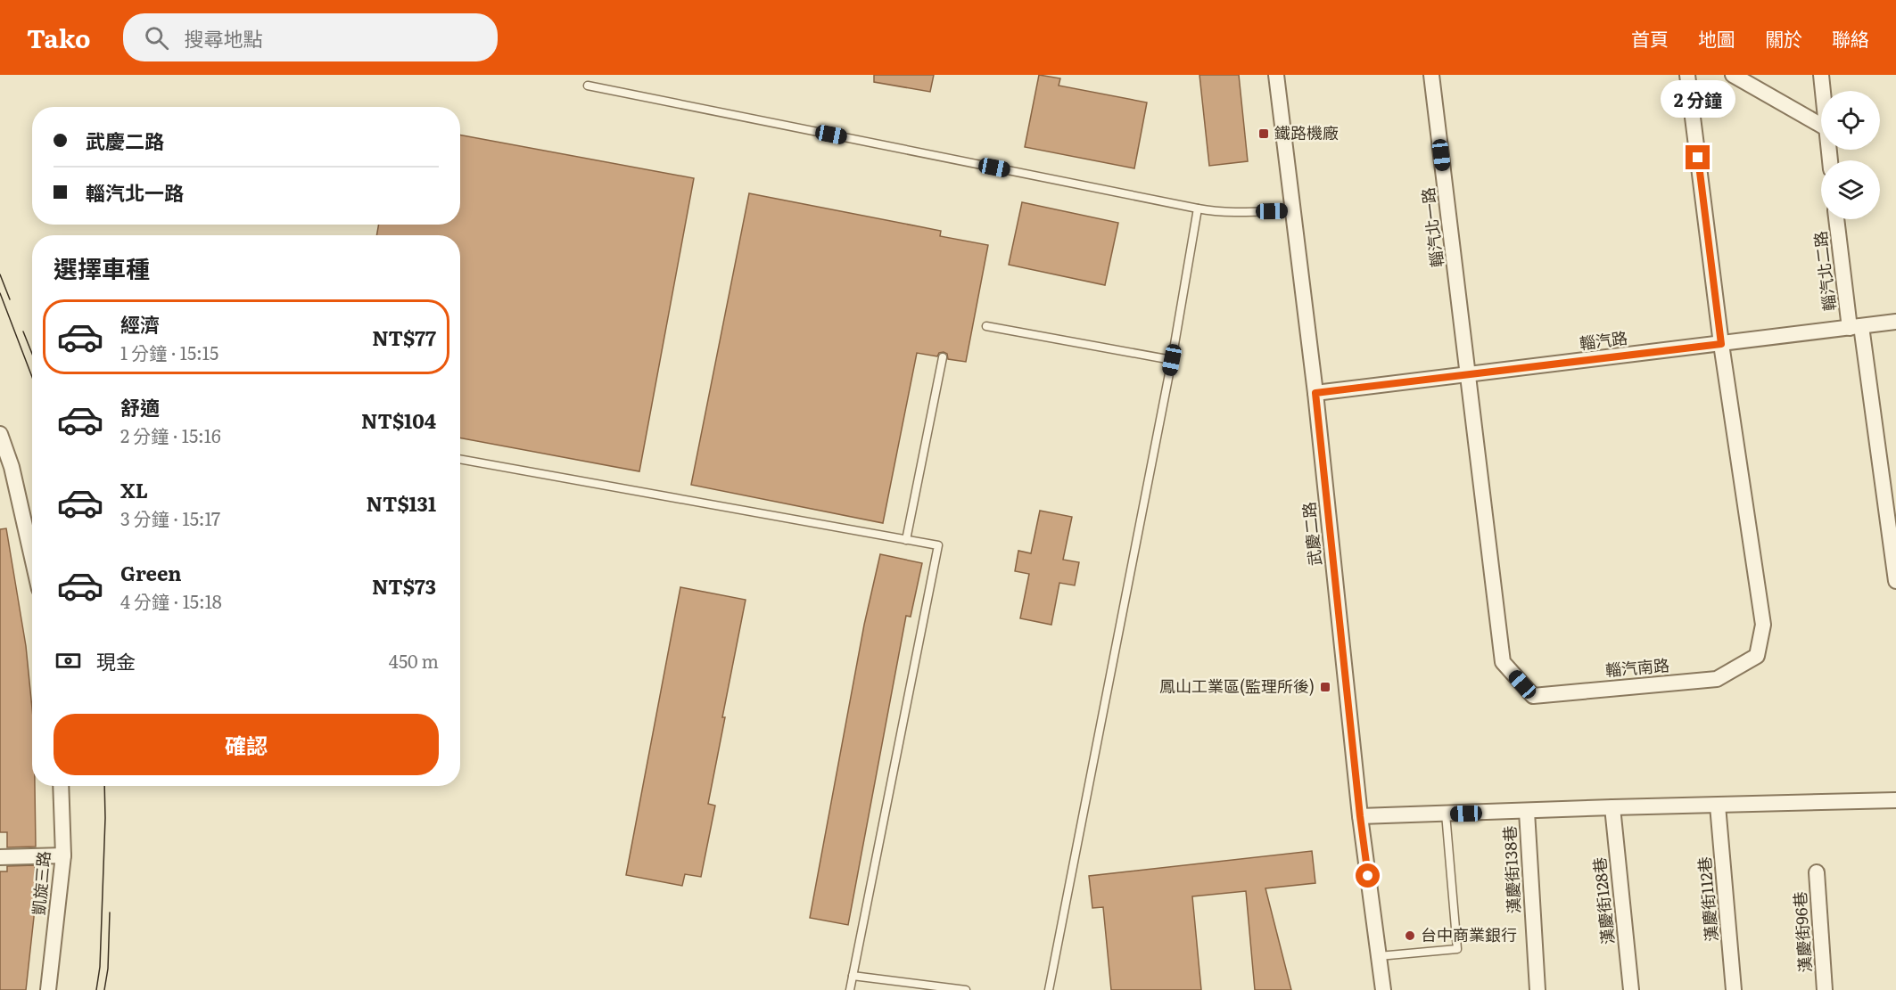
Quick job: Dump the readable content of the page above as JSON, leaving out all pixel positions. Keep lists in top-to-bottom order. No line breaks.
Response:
{"streets":{"street":["輜汽北一路","輜汽北二路","輜汽路","武慶二路","輜汽南路","漢慶街138巷","凱旋三路","漢慶街112巷","漢慶街128巷","漢慶街96巷"]},"crossings":[["輜汽北一路","輜汽路"],["輜汽北一路","輜汽南路"],["輜汽北二路","輜汽路"],["輜汽路","武慶二路"],["輜汽路","輜汽南路"]],"places":{"transit":["鐵路機廠","鳳山工業區(監理所後)"],"other":["台中商業銀行"]},"page":{"header":"Tako","search":"搜尋地點","nav":["首頁","地圖","關於","聯絡"],"bubble":"2 分鐘","banner":["武慶二路","輜汽北一路"],"heading":"選擇車種","list":[{"name":"經濟","note":"1 分鐘 · 15:15","value":"NT$77"},{"name":"舒適","note":"2 分鐘 · 15:16","value":"NT$104"},{"name":"XL","note":"3 分鐘 · 15:17","value":"NT$131"},{"name":"Green","note":"4 分鐘 · 15:18","value":"NT$73"}],"pay":["現金","450 m"],"buttons":"確認"}}
